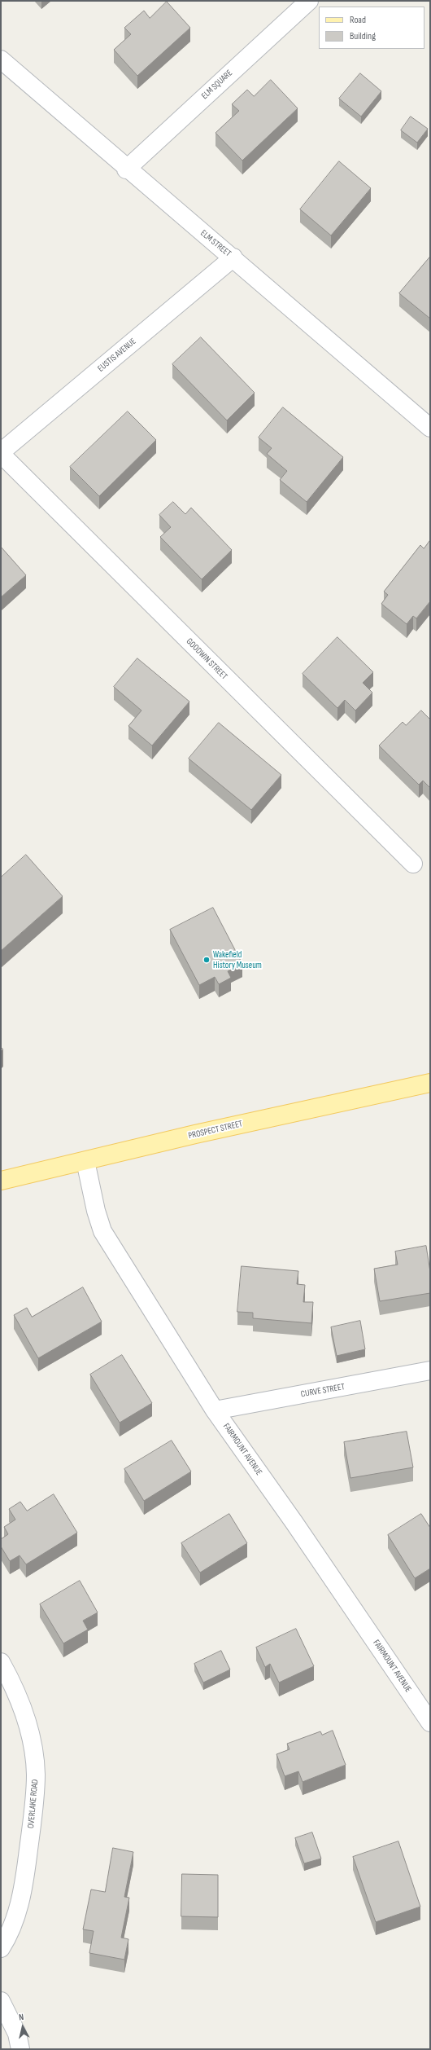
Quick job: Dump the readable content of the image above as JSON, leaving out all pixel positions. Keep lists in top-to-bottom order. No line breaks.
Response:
{"streets":{"main road":["PROSPECT STREET"],"street":["ELM SQUARE","ELM STREET","EUSTIS AVENUE","GOODWIN STREET","CURVE STREET","FAIRMOUNT AVENUE","OVERLAKE ROAD"]},"crossings":[["ELM SQUARE","ELM STREET"],["ELM STREET","EUSTIS AVENUE"],["EUSTIS AVENUE","GOODWIN STREET"],["PROSPECT STREET","FAIRMOUNT AVENUE"],["CURVE STREET","FAIRMOUNT AVENUE"]],"places":["Wakefield History Museum"],"legend":["Road","Building"],"north":"top"}
